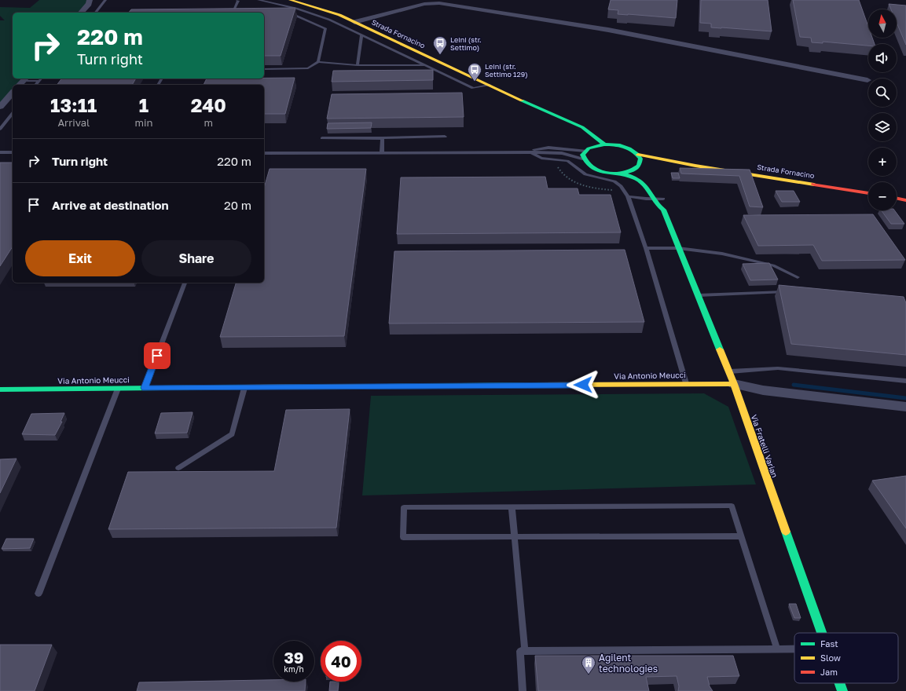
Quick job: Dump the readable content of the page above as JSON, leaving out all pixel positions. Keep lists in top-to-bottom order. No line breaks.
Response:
{"streets":{"street":["Strada Fornacino","Via Antonio Meucci","Via Fratelli Varian"]},"crossings":[["Strada Fornacino","Via Fratelli Varian"],["Via Antonio Meucci","Via Fratelli Varian"]],"places":{"bus stop":["Leini (str. Settimo)","Leini (str. Settimo 129)"],"building":["Agilent technologies"]},"legend":["Fast","Slow","Jam"],"north":"top","page":{"map_buttons":["+","−"],"turn":["220 m","Turn right"],"eta":["13:11","Arrival","1","min","240","m"],"list":[{"name":"Turn right","value":"220 m"},{"name":"Arrive at destination","value":"20 m"}],"buttons":["Exit","Share"],"speed":"39 km/h","limit":"40"}}
